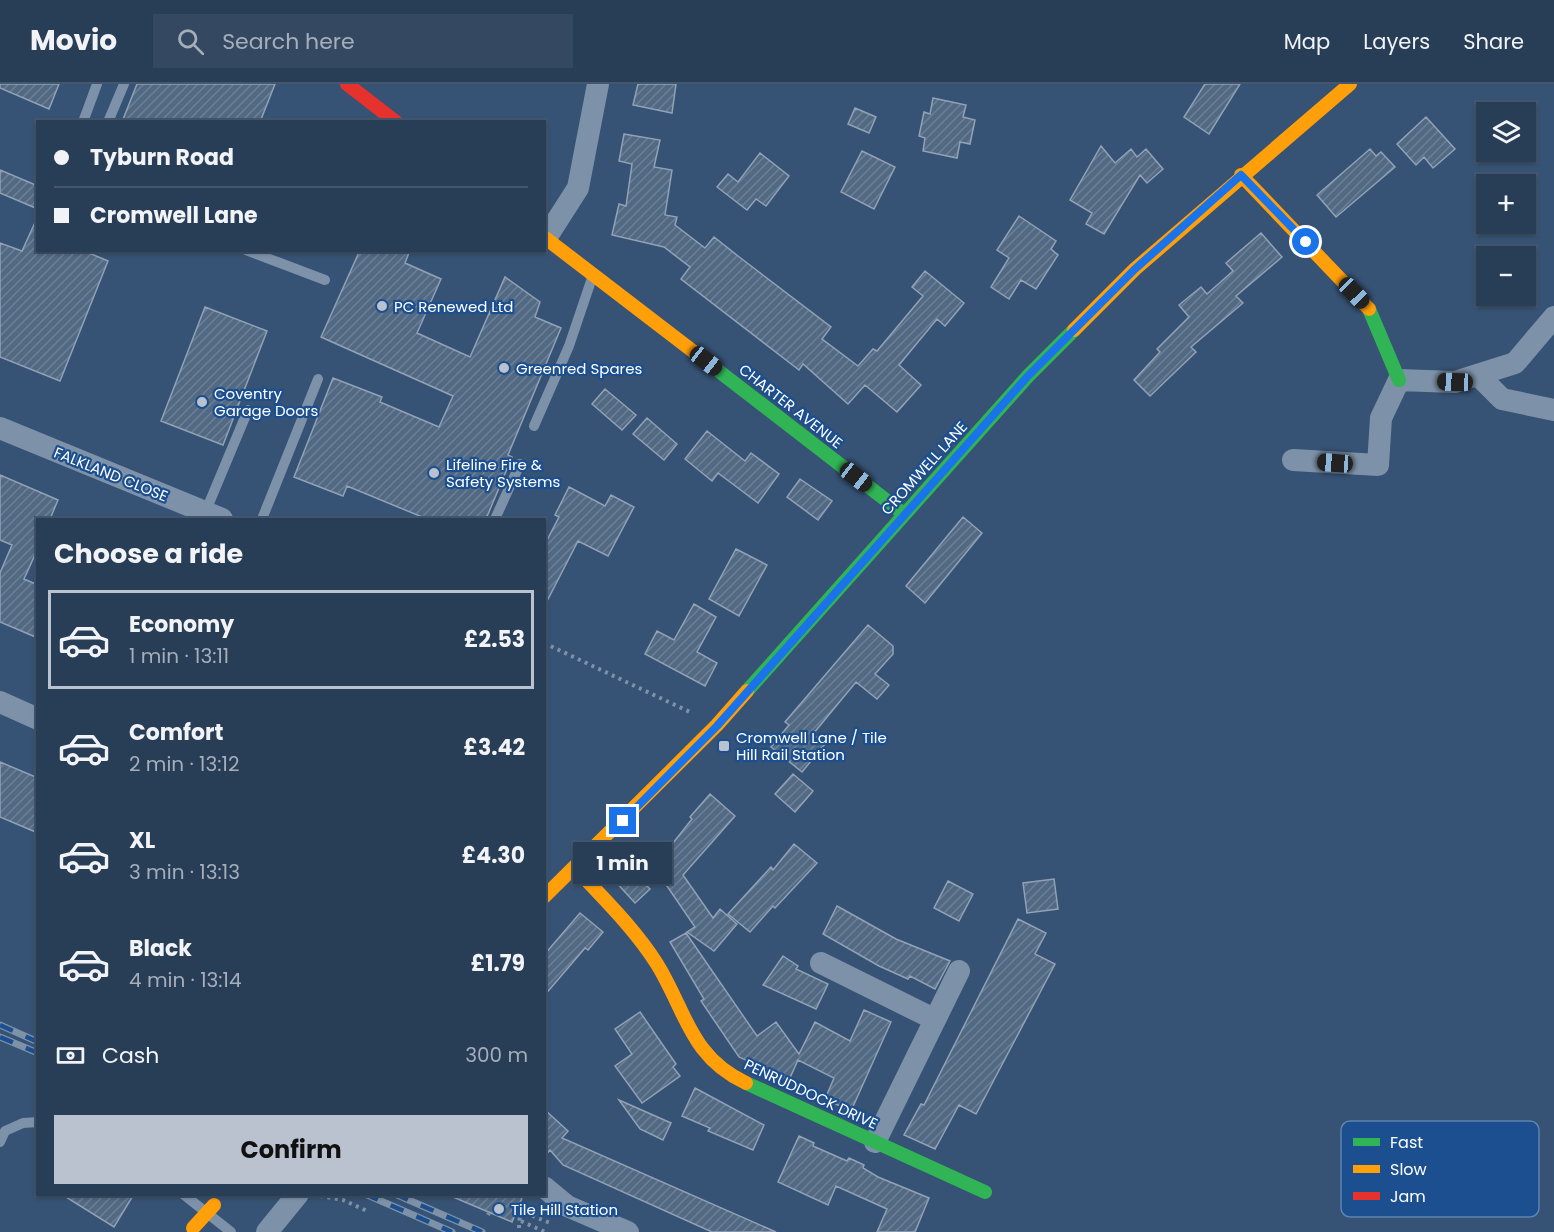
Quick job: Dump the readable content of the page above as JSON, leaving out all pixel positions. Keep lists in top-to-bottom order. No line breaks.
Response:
{"streets":{"street":["CHARTER AVENUE","CROMWELL LANE","FALKLAND CLOSE","PENRUDDOCK DRIVE"]},"crossings":[["CHARTER AVENUE","CROMWELL LANE"],["CROMWELL LANE","PENRUDDOCK DRIVE"]],"places":{"other":["PC Renewed Ltd","Greenred Spares","Coventry Garage Doors","Lifeline Fire & Safety Systems","Tile Hill Station"],"transit":["Cromwell Lane / Tile Hill Rail Station"]},"legend":["Fast","Slow","Jam"],"page":{"header":"Movio","search":"Search here","nav":["Map","Layers","Share"],"map_buttons":["+","−"],"banner":["Tyburn Road","Cromwell Lane"],"heading":"Choose a ride","list":[{"name":"Economy","note":"1 min · 13:11","value":"£2.53"},{"name":"Comfort","note":"2 min · 13:12","value":"£3.42"},{"name":"XL","note":"3 min · 13:13","value":"£4.30"},{"name":"Black","note":"4 min · 13:14","value":"£1.79"}],"bubble":"1 min","pay":["Cash","300 m"],"buttons":"Confirm"}}
